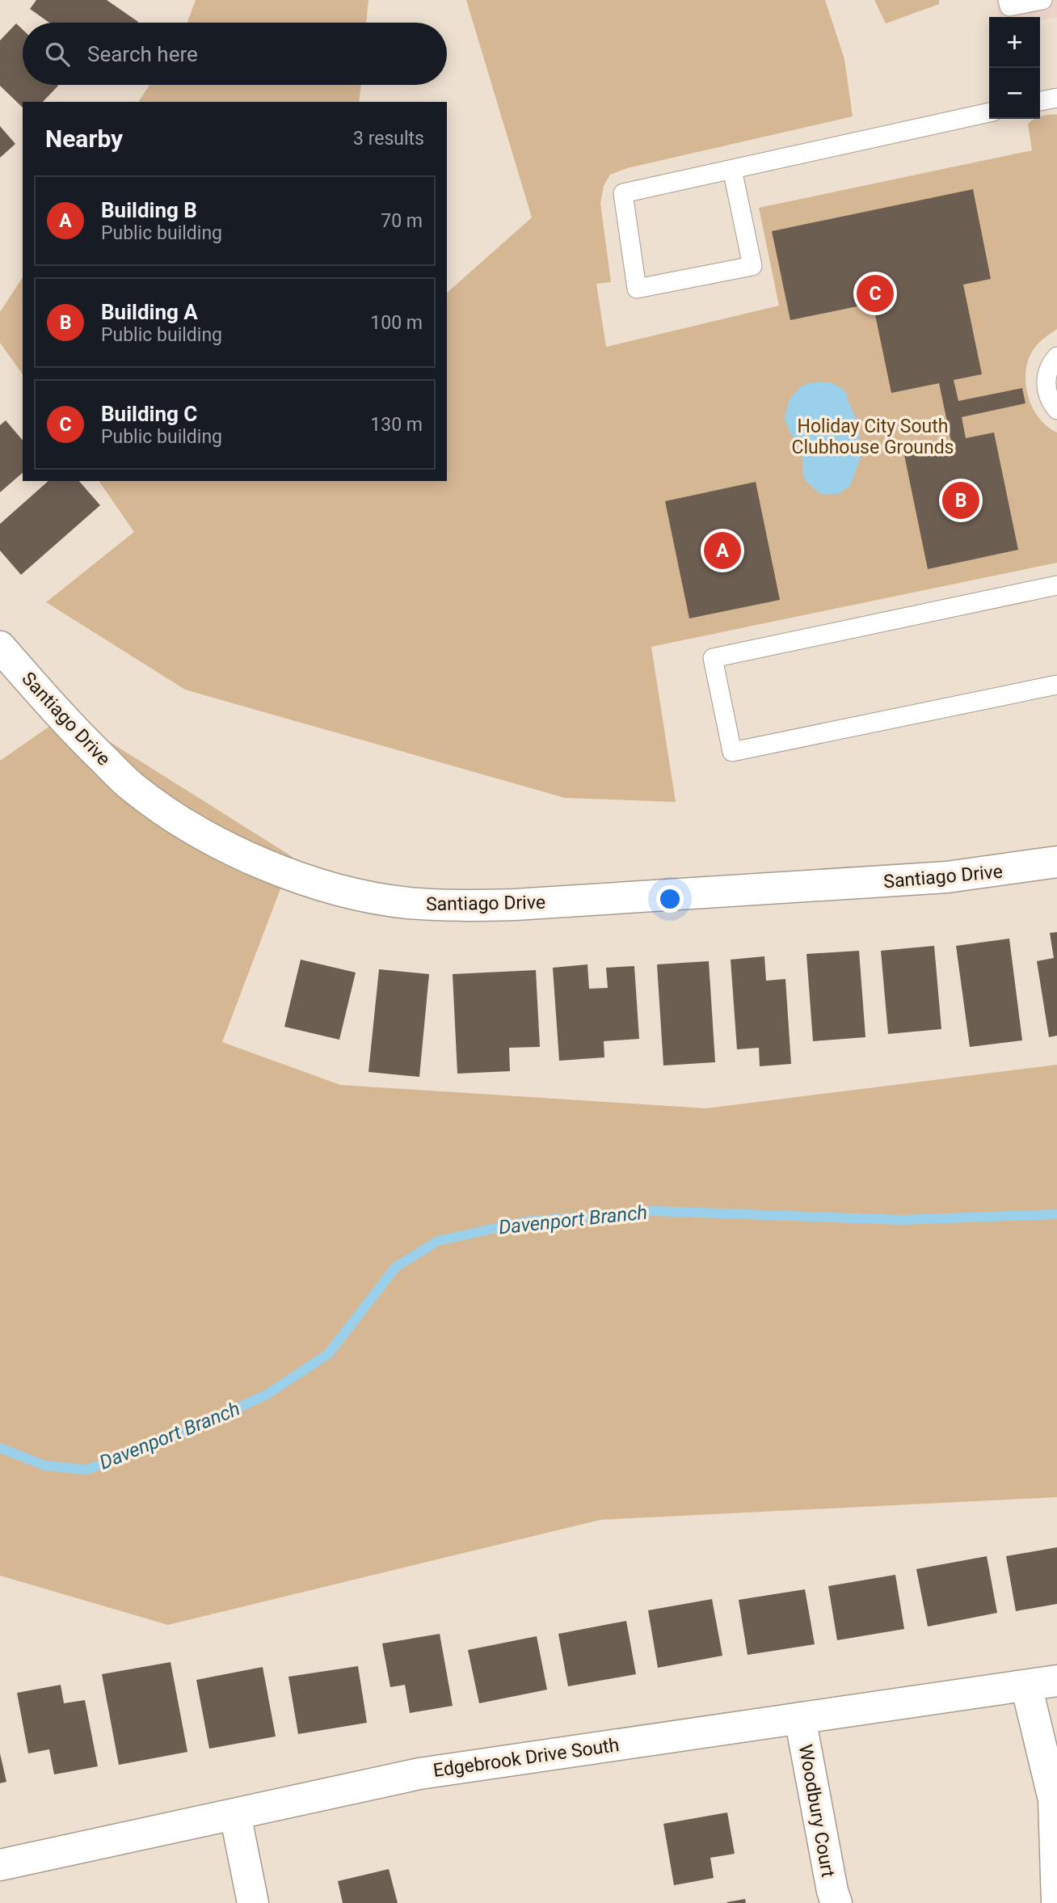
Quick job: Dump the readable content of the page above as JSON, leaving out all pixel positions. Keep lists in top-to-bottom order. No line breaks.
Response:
{"streets":{"street":["Santiago Drive","Edgebrook Drive South","Woodbury Court"]},"crossings":[["Edgebrook Drive South","Woodbury Court"]],"water":["Davenport Branch"],"parks":["Holiday City South Clubhouse Grounds"],"page":{"map_buttons":["+","−"],"search":"Search here","heading":["Nearby","3 results"],"list":[{"mark":"A","name":"Building B","note":"Public building","value":"70 m"},{"mark":"B","name":"Building A","note":"Public building","value":"100 m"},{"mark":"C","name":"Building C","note":"Public building","value":"130 m"}],"pins":["C","B","A"]}}
